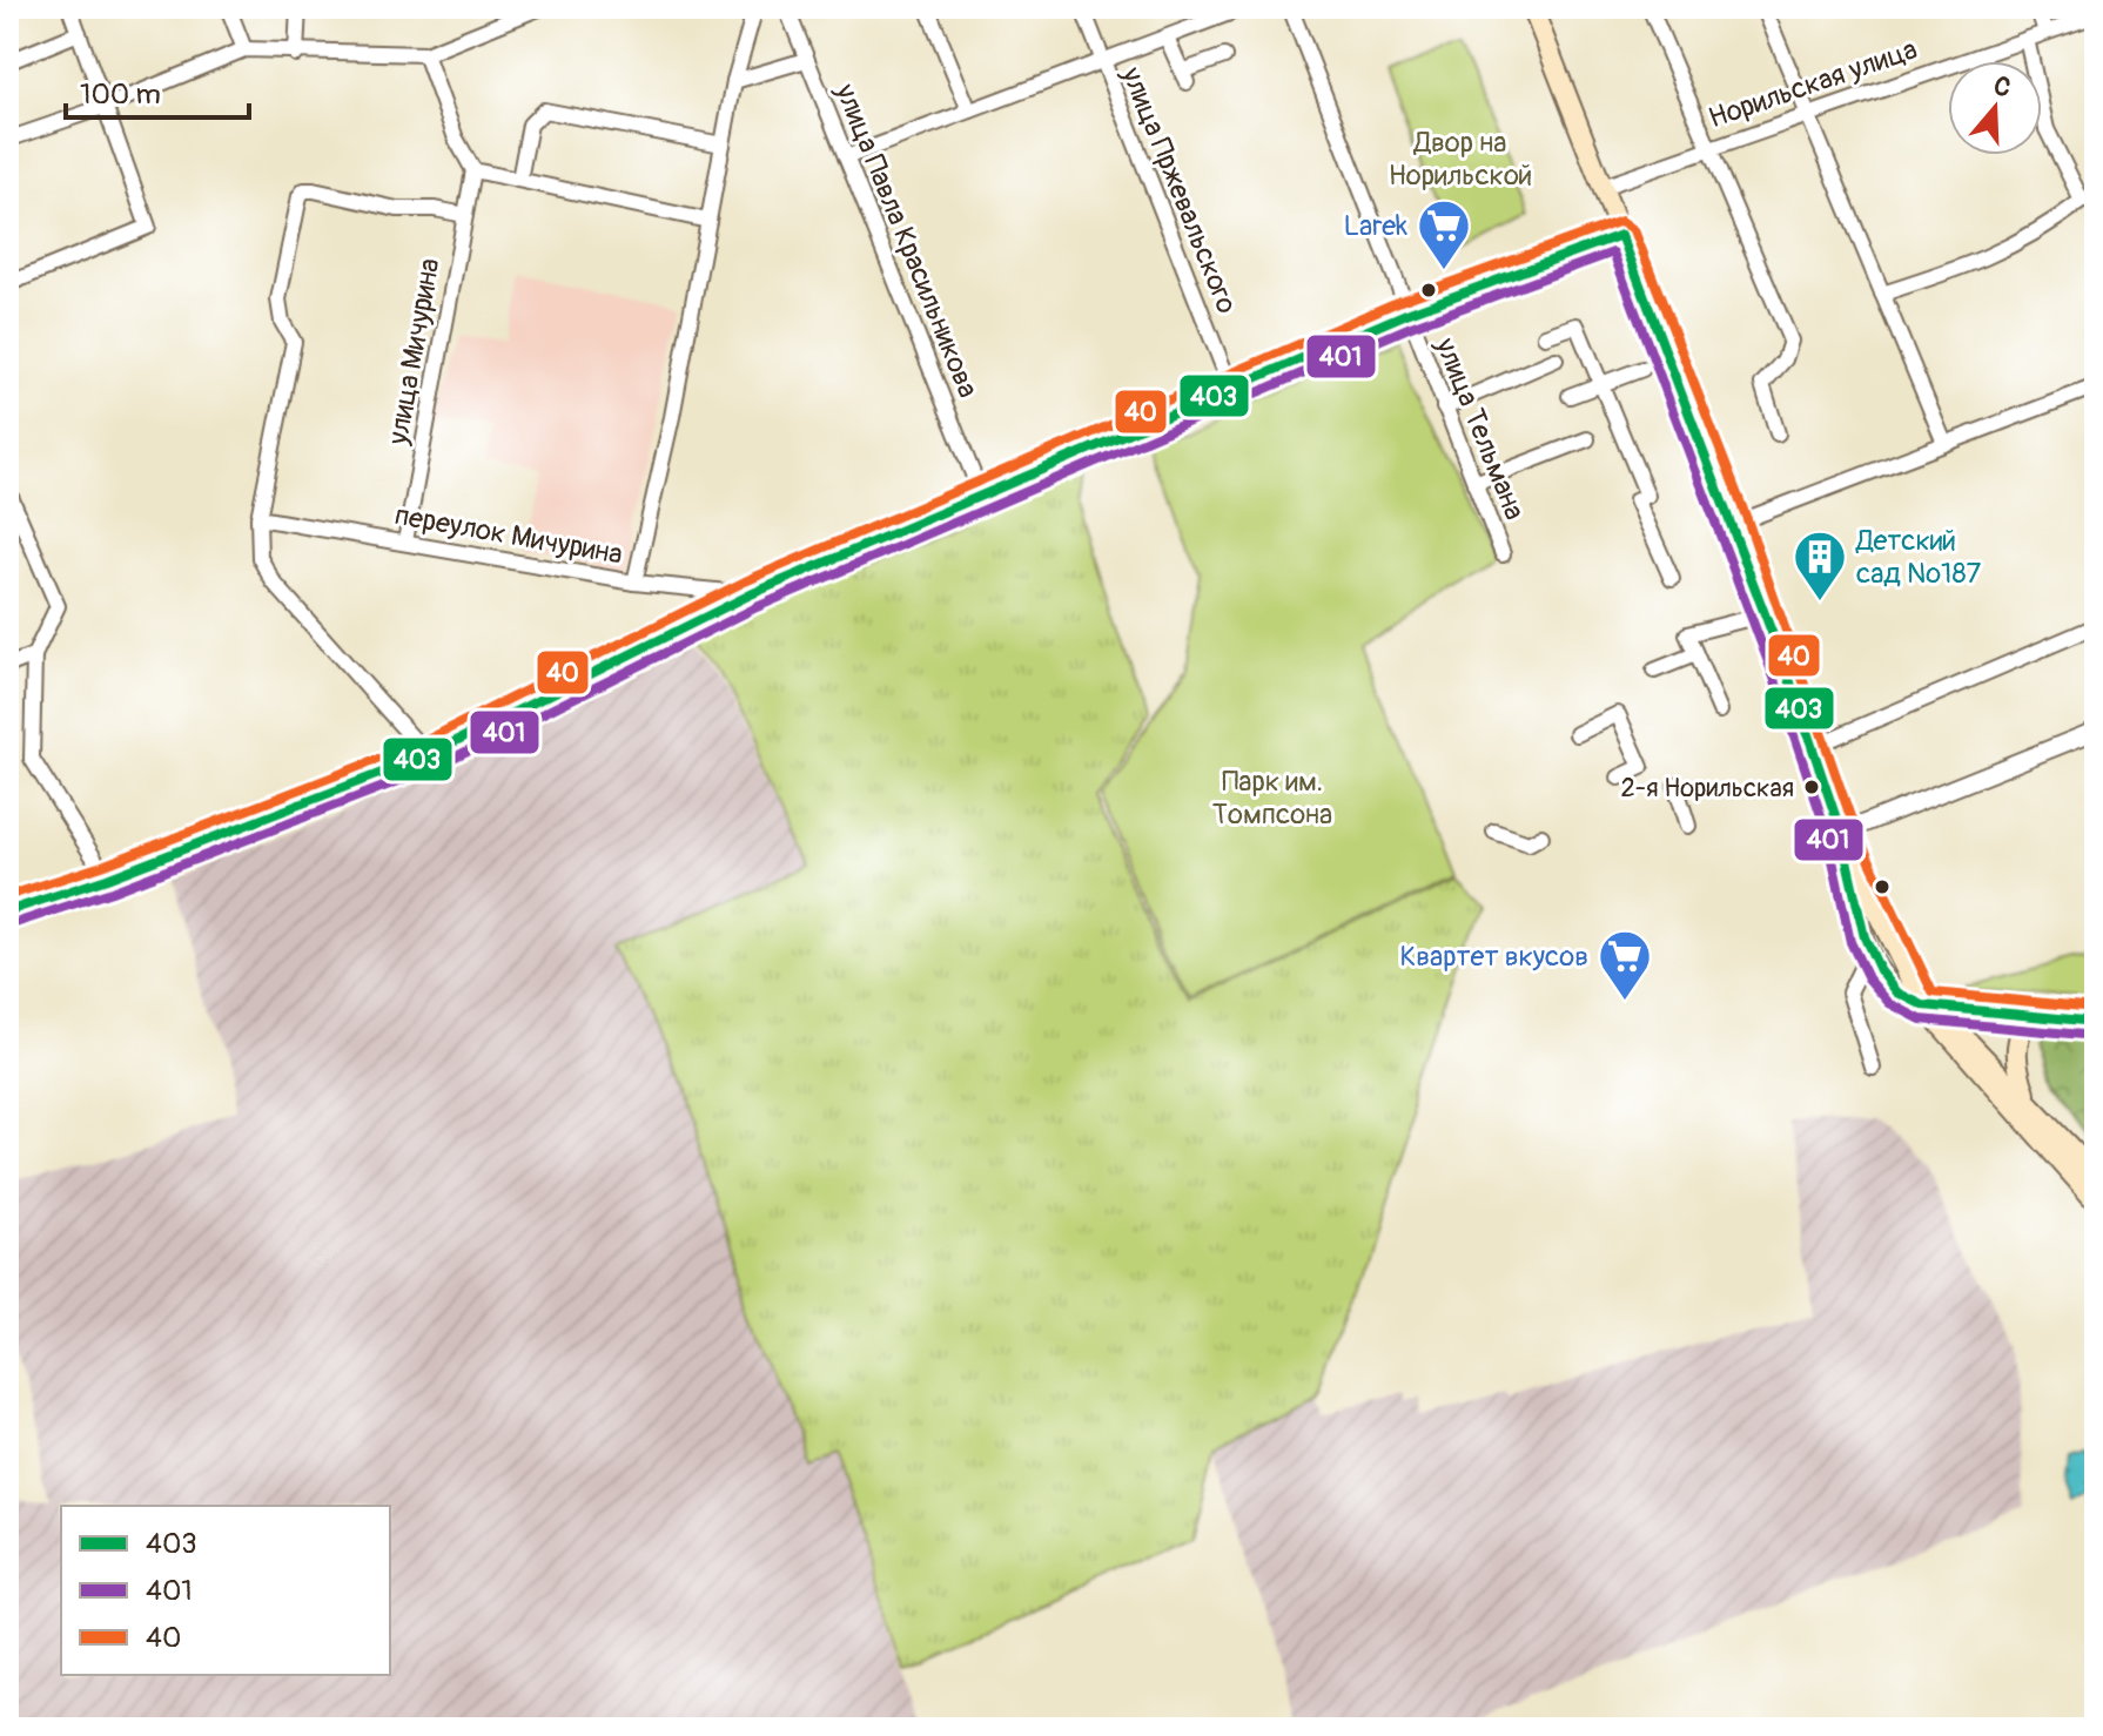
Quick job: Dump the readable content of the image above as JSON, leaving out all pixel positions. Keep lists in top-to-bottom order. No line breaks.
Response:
{"streets":{"street":["Норильская улица","улица Пржевальского","улица Павла Красильникова","улица Мичурина","улица Тельмана","переулок Мичурина"]},"crossings":[["улица Мичурина","переулок Мичурина"]],"parks":["Двор на Норильской","Парк им. Томпсона"],"places":{"supermarket":["Larek","Квартет вкусов"],"building":["Детский сад №187"],"other":["2-я Норильская"]},"lines":["transit line 40","transit line 403","transit line 401"],"legend":["403","401","40"],"scale_bar":"100 m","north":"top"}
